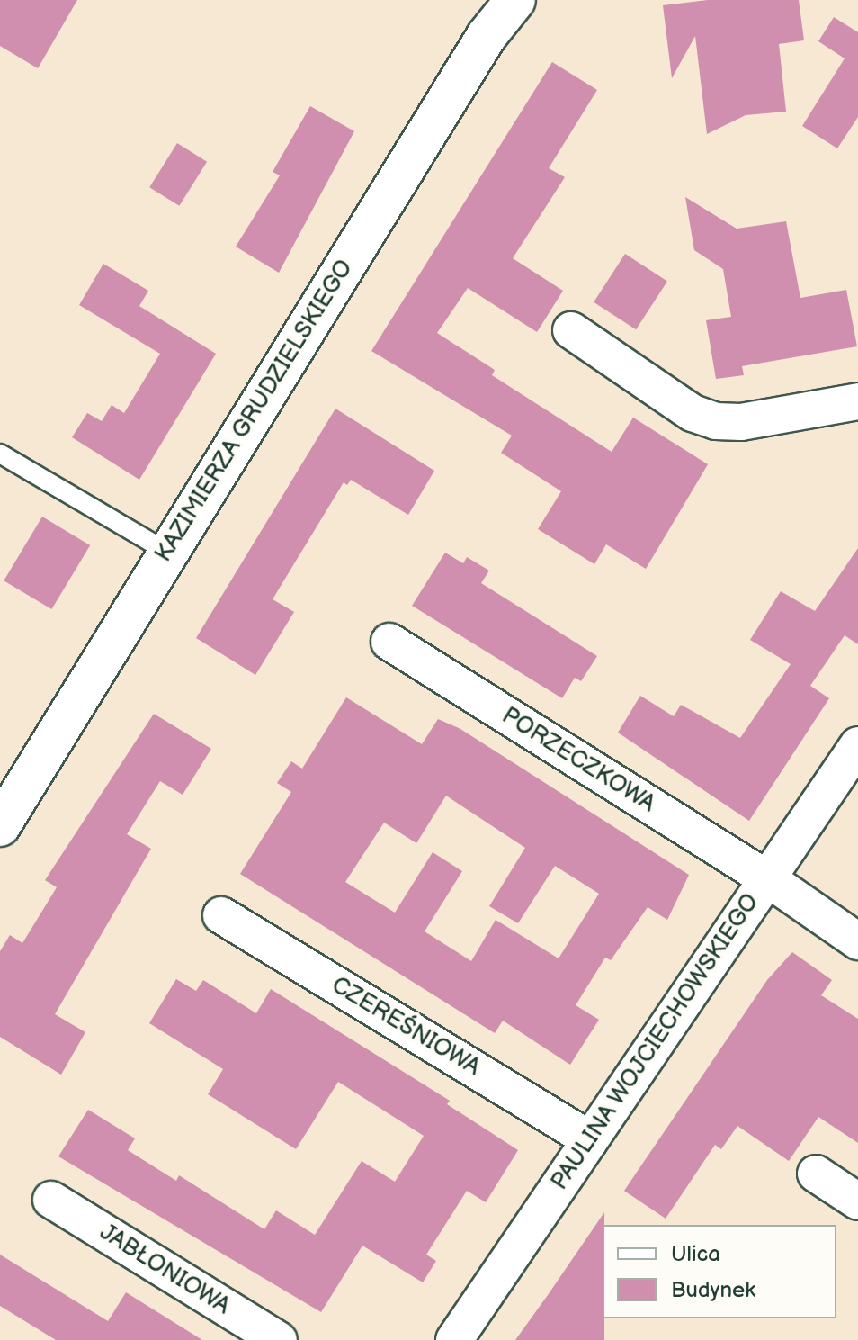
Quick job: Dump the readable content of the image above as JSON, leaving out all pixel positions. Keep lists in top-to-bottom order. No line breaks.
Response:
{"streets":{"street":["KAZIMIERZA GRUDZIELSKIEGO","PORZECZKOWA","CZEREŚNIOWA","PAULINA WOJCIECHOWSKIEGO","JABŁONIOWA"]},"crossings":[["PORZECZKOWA","PAULINA WOJCIECHOWSKIEGO"],["CZEREŚNIOWA","PAULINA WOJCIECHOWSKIEGO"]],"legend":["Ulica","Budynek"]}
